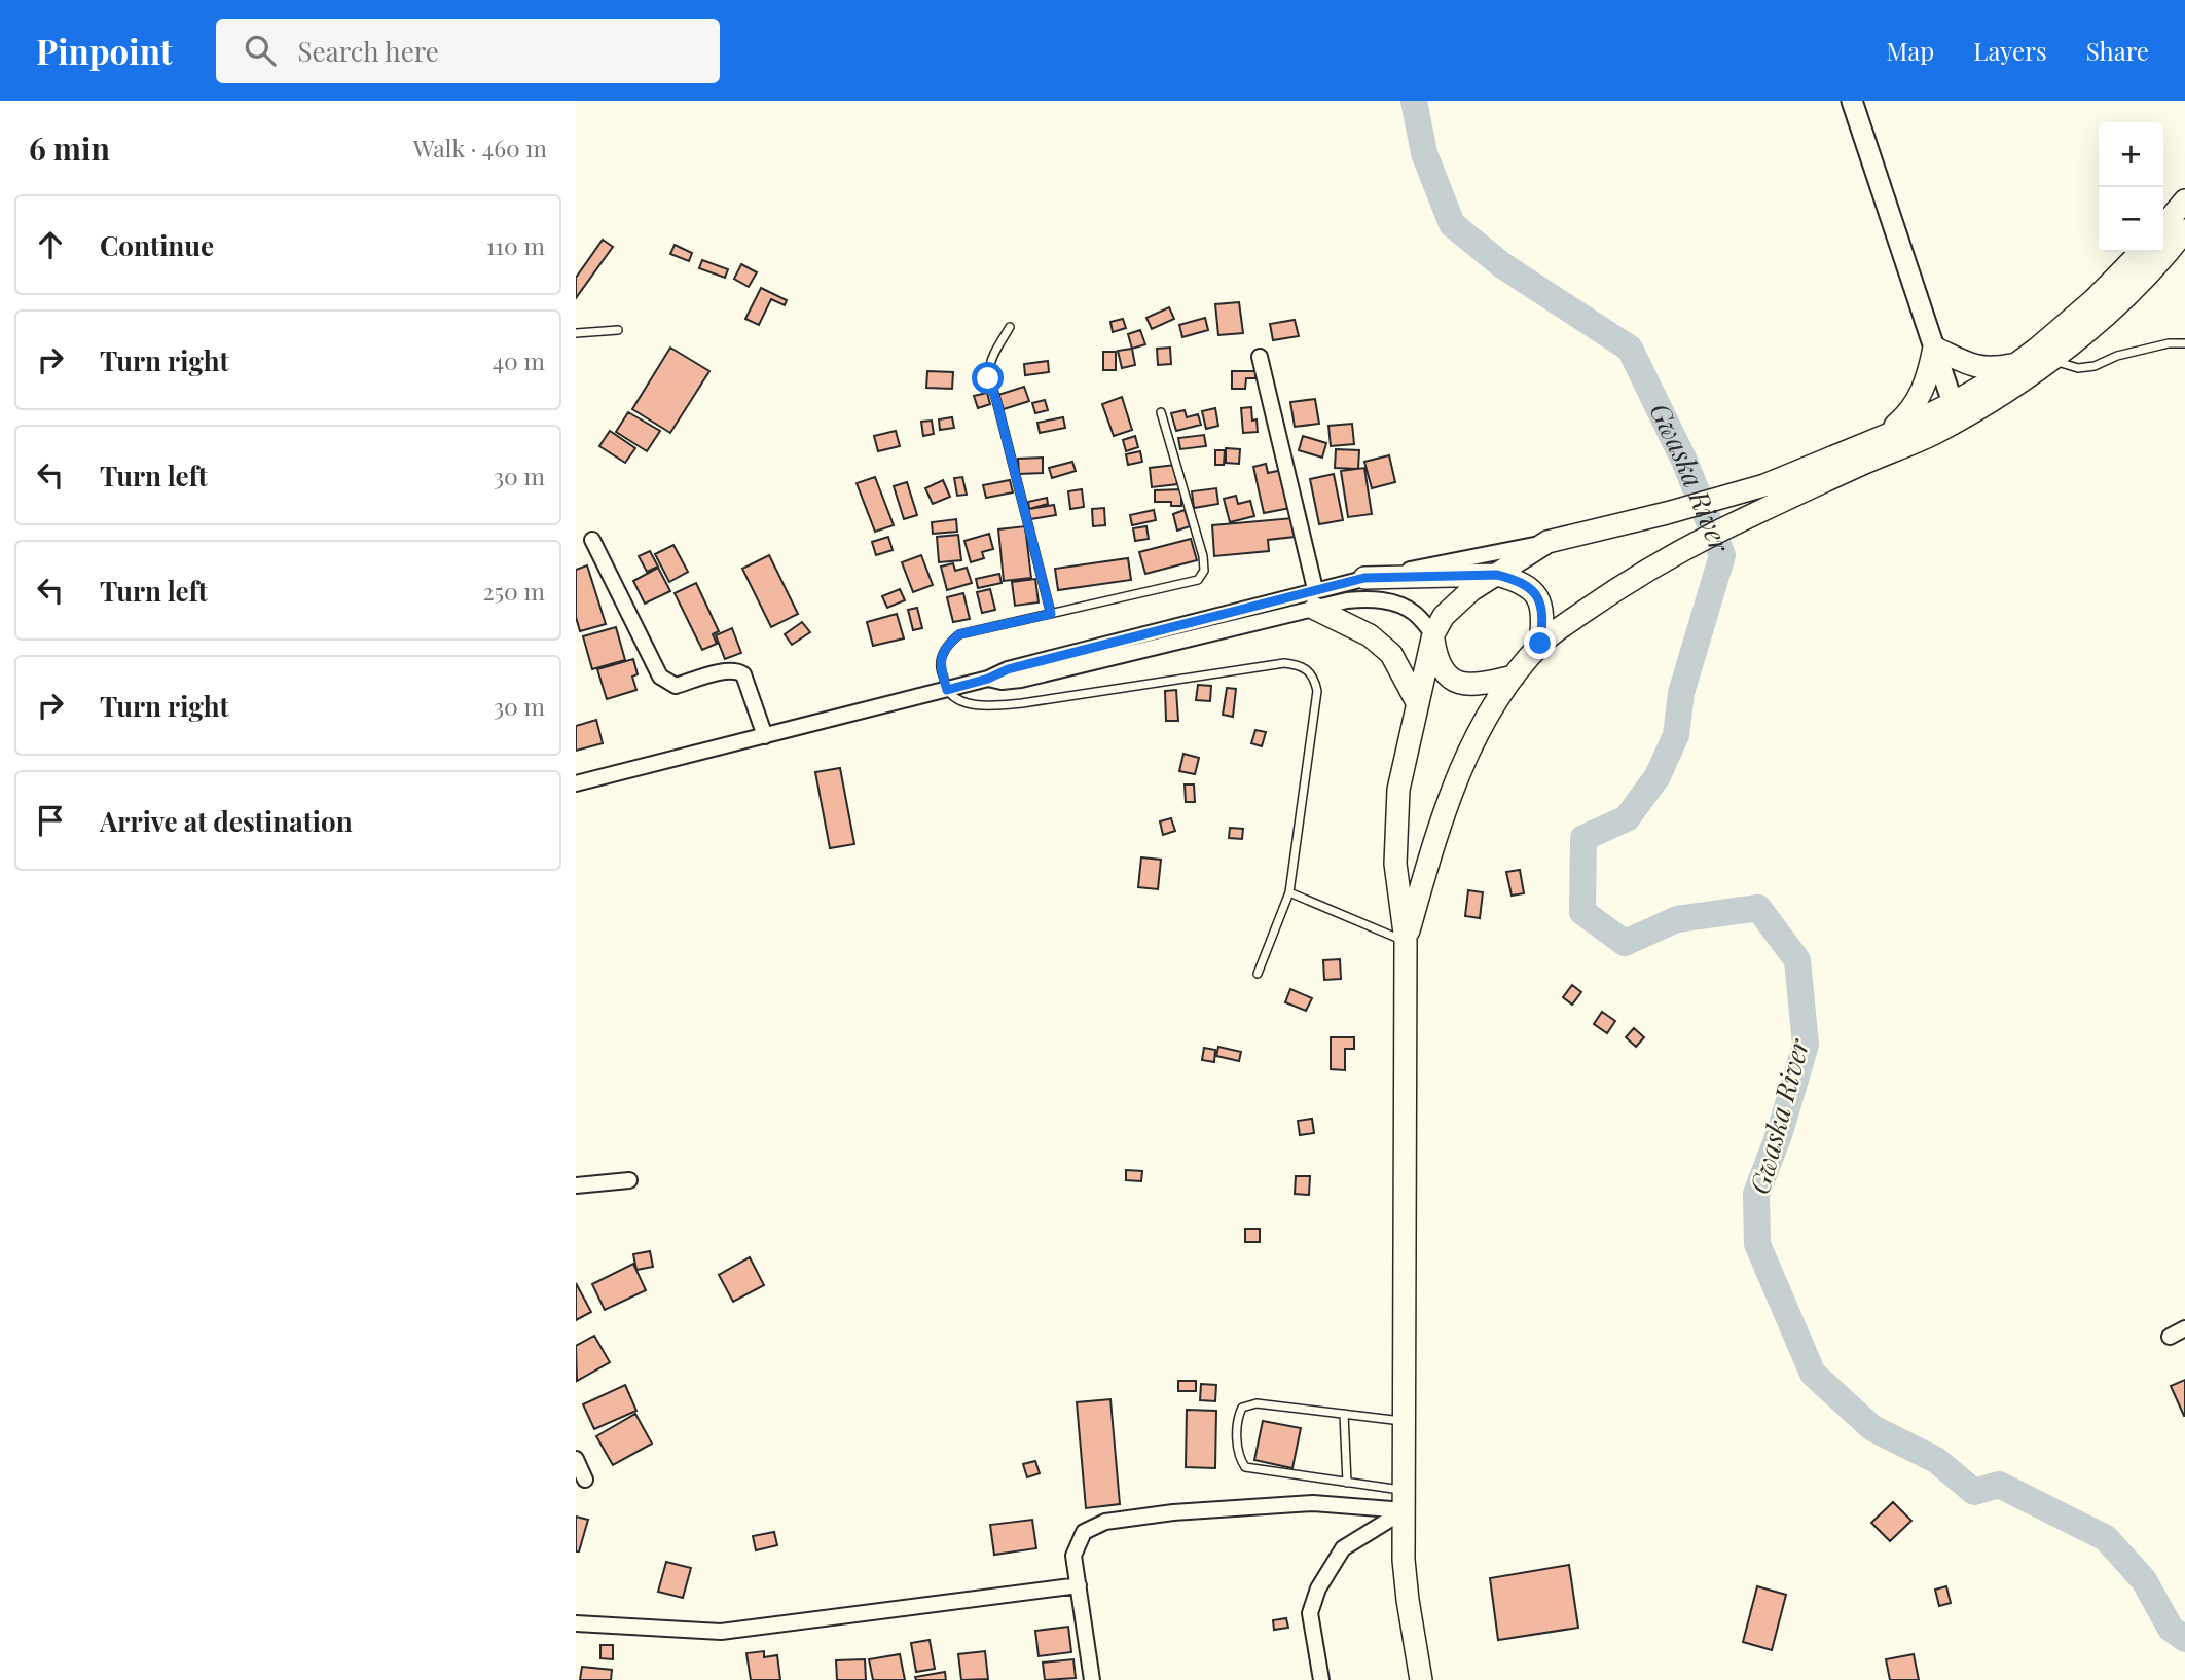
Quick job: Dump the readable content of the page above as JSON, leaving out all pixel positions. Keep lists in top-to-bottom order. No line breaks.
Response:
{"water":["Gwaska River"],"page":{"header":"Pinpoint","search":"Search here","nav":["Map","Layers","Share"],"heading":["6 min","Walk · 460 m"],"map_buttons":["+","−"],"list":[["Continue","110 m"],["Turn right","40 m"],["Turn left","30 m"],["Turn left","250 m"],["Turn right","30 m"],"Arrive at destination"]}}
